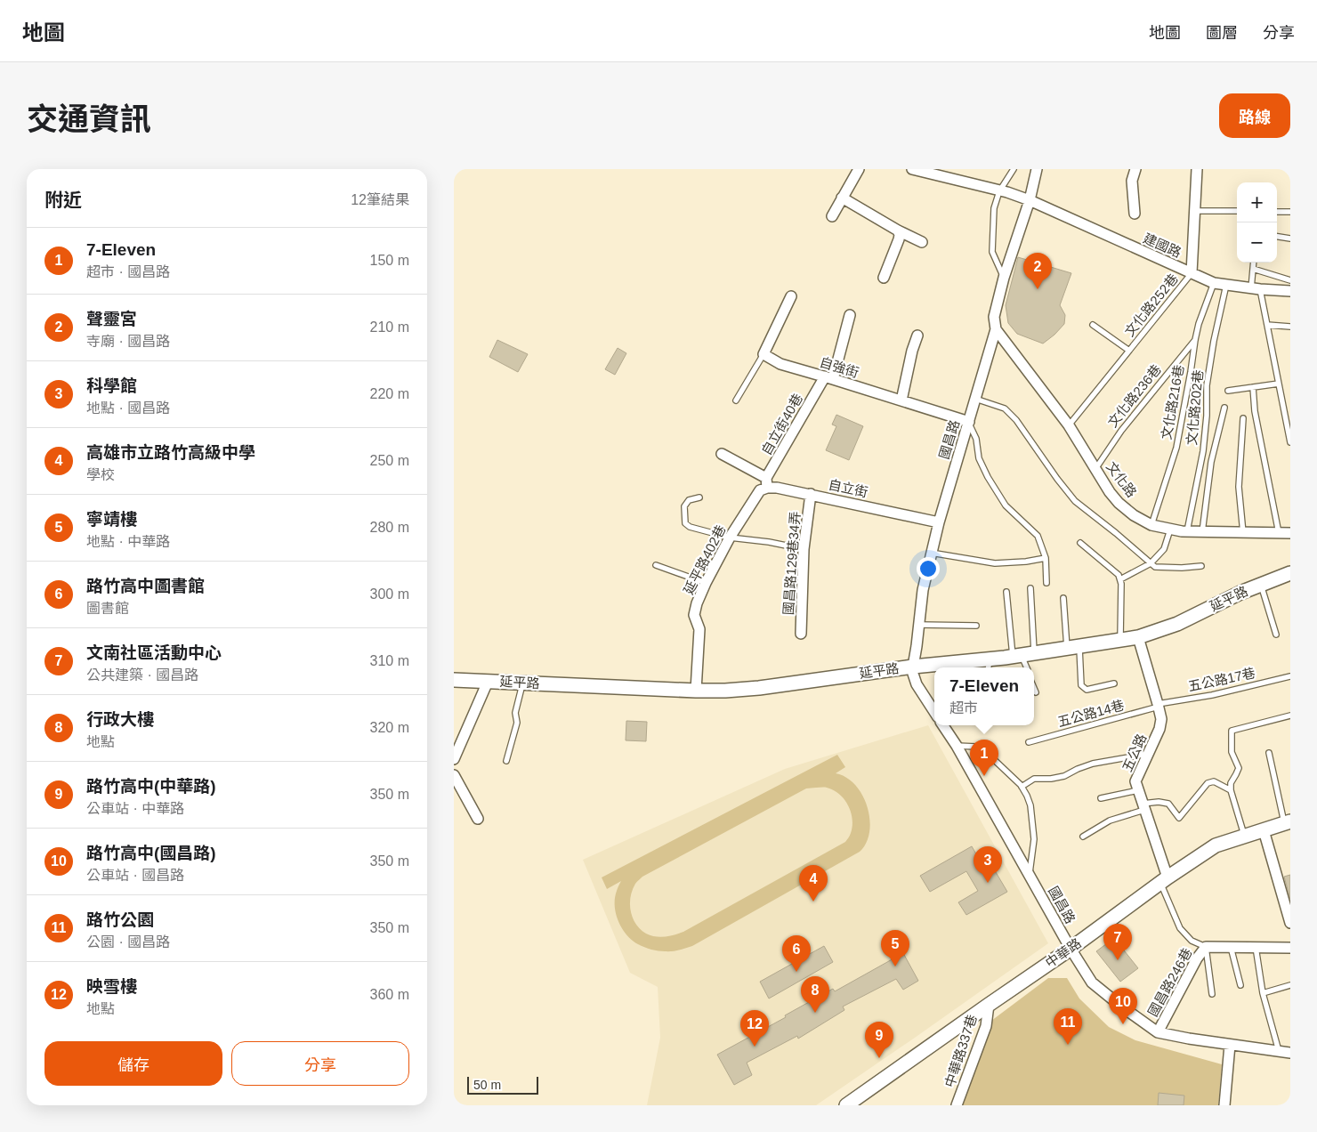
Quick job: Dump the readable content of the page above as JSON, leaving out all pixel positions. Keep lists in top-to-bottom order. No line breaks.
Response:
{"streets":{"street":["建國路","自強街","自立街40巷","國昌路","文化路","自立街","延平路402巷","國昌路129巷34弄","延平路","五公路","中華路","國昌路246巷","中華路337巷"],"lane":["文化路252巷","文化路236巷","文化路216巷","文化路202巷","五公路17巷","五公路14巷"]},"crossings":[["建國路","文化路252巷"],["建國路","文化路216巷"],["建國路","文化路202巷"],["建國路","國昌路"],["文化路252巷","文化路"],["自強街","自立街40巷"],["自強街","國昌路"],["文化路236巷","文化路216巷"],["文化路236巷","文化路"],["文化路216巷","文化路"],["文化路202巷","文化路"],["自立街40巷","自立街"],["自立街40巷","延平路402巷"],["國昌路","文化路"],["國昌路","自立街"],["國昌路","延平路"],["國昌路","中華路"],["國昌路","國昌路246巷"],["自立街","延平路402巷"],["自立街","國昌路129巷34弄"],["延平路402巷","延平路"],["延平路","五公路"],["五公路17巷","五公路14巷"],["五公路17巷","五公路"],["五公路14巷","五公路"],["五公路","中華路"],["中華路","中華路337巷"]],"scale_bar":"50 m","page":{"header":"地圖","nav":["地圖","圖層","分享"],"title":"交通資訊","buttons":["路線",["儲存","分享"]],"heading":["附近","12筆結果"],"map_buttons":["+","−"],"list":[{"mark":"1","name":"7-Eleven","note":"超市 · 國昌路","value":"150 m"},{"mark":"2","name":"聲靈宮","note":"寺廟 · 國昌路","value":"210 m"},{"mark":"3","name":"科學館","note":"地點 · 國昌路","value":"220 m"},{"mark":"4","name":"高雄市立路竹高級中學","note":"學校","value":"250 m"},{"mark":"5","name":"寧靖樓","note":"地點 · 中華路","value":"280 m"},{"mark":"6","name":"路竹高中圖書館","note":"圖書館","value":"300 m"},{"mark":"7","name":"文南社區活動中心","note":"公共建築 · 國昌路","value":"310 m"},{"mark":"8","name":"行政大樓","note":"地點","value":"320 m"},{"mark":"9","name":"路竹高中(中華路)","note":"公車站 · 中華路","value":"350 m"},{"mark":"10","name":"路竹高中(國昌路)","note":"公車站 · 國昌路","value":"350 m"},{"mark":"11","name":"路竹公園","note":"公園 · 國昌路","value":"350 m"},{"mark":"12","name":"映雪樓","note":"地點","value":"360 m"}],"pins":["2","1","3","4","7","5","6","8","10","11","12","9"],"popup":["7-Eleven","超市"],"scale":"50 m"}}
